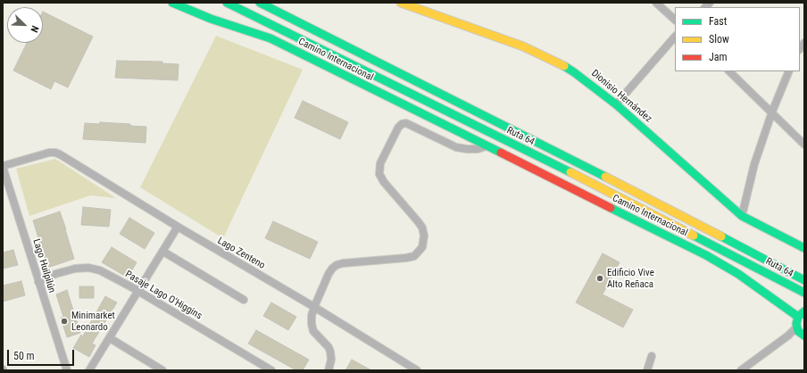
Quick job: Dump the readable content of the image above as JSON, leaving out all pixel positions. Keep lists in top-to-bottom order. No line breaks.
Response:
{"streets":{"main road":["Camino Internacional","Dionisio Hernández","Ruta 64"],"street":["Lago Zenteno","Lago Huilpilún","Pasaje Lago O'Higgins"]},"crossings":[["Lago Zenteno","Lago Huilpilún"],["Lago Huilpilún","Pasaje Lago O'Higgins"]],"places":["Edificio Vive Alto Reñaca","Minimarket Leonardo"],"legend":["Fast","Slow","Jam"],"scale_bar":"50 m","north":"bottom right"}
